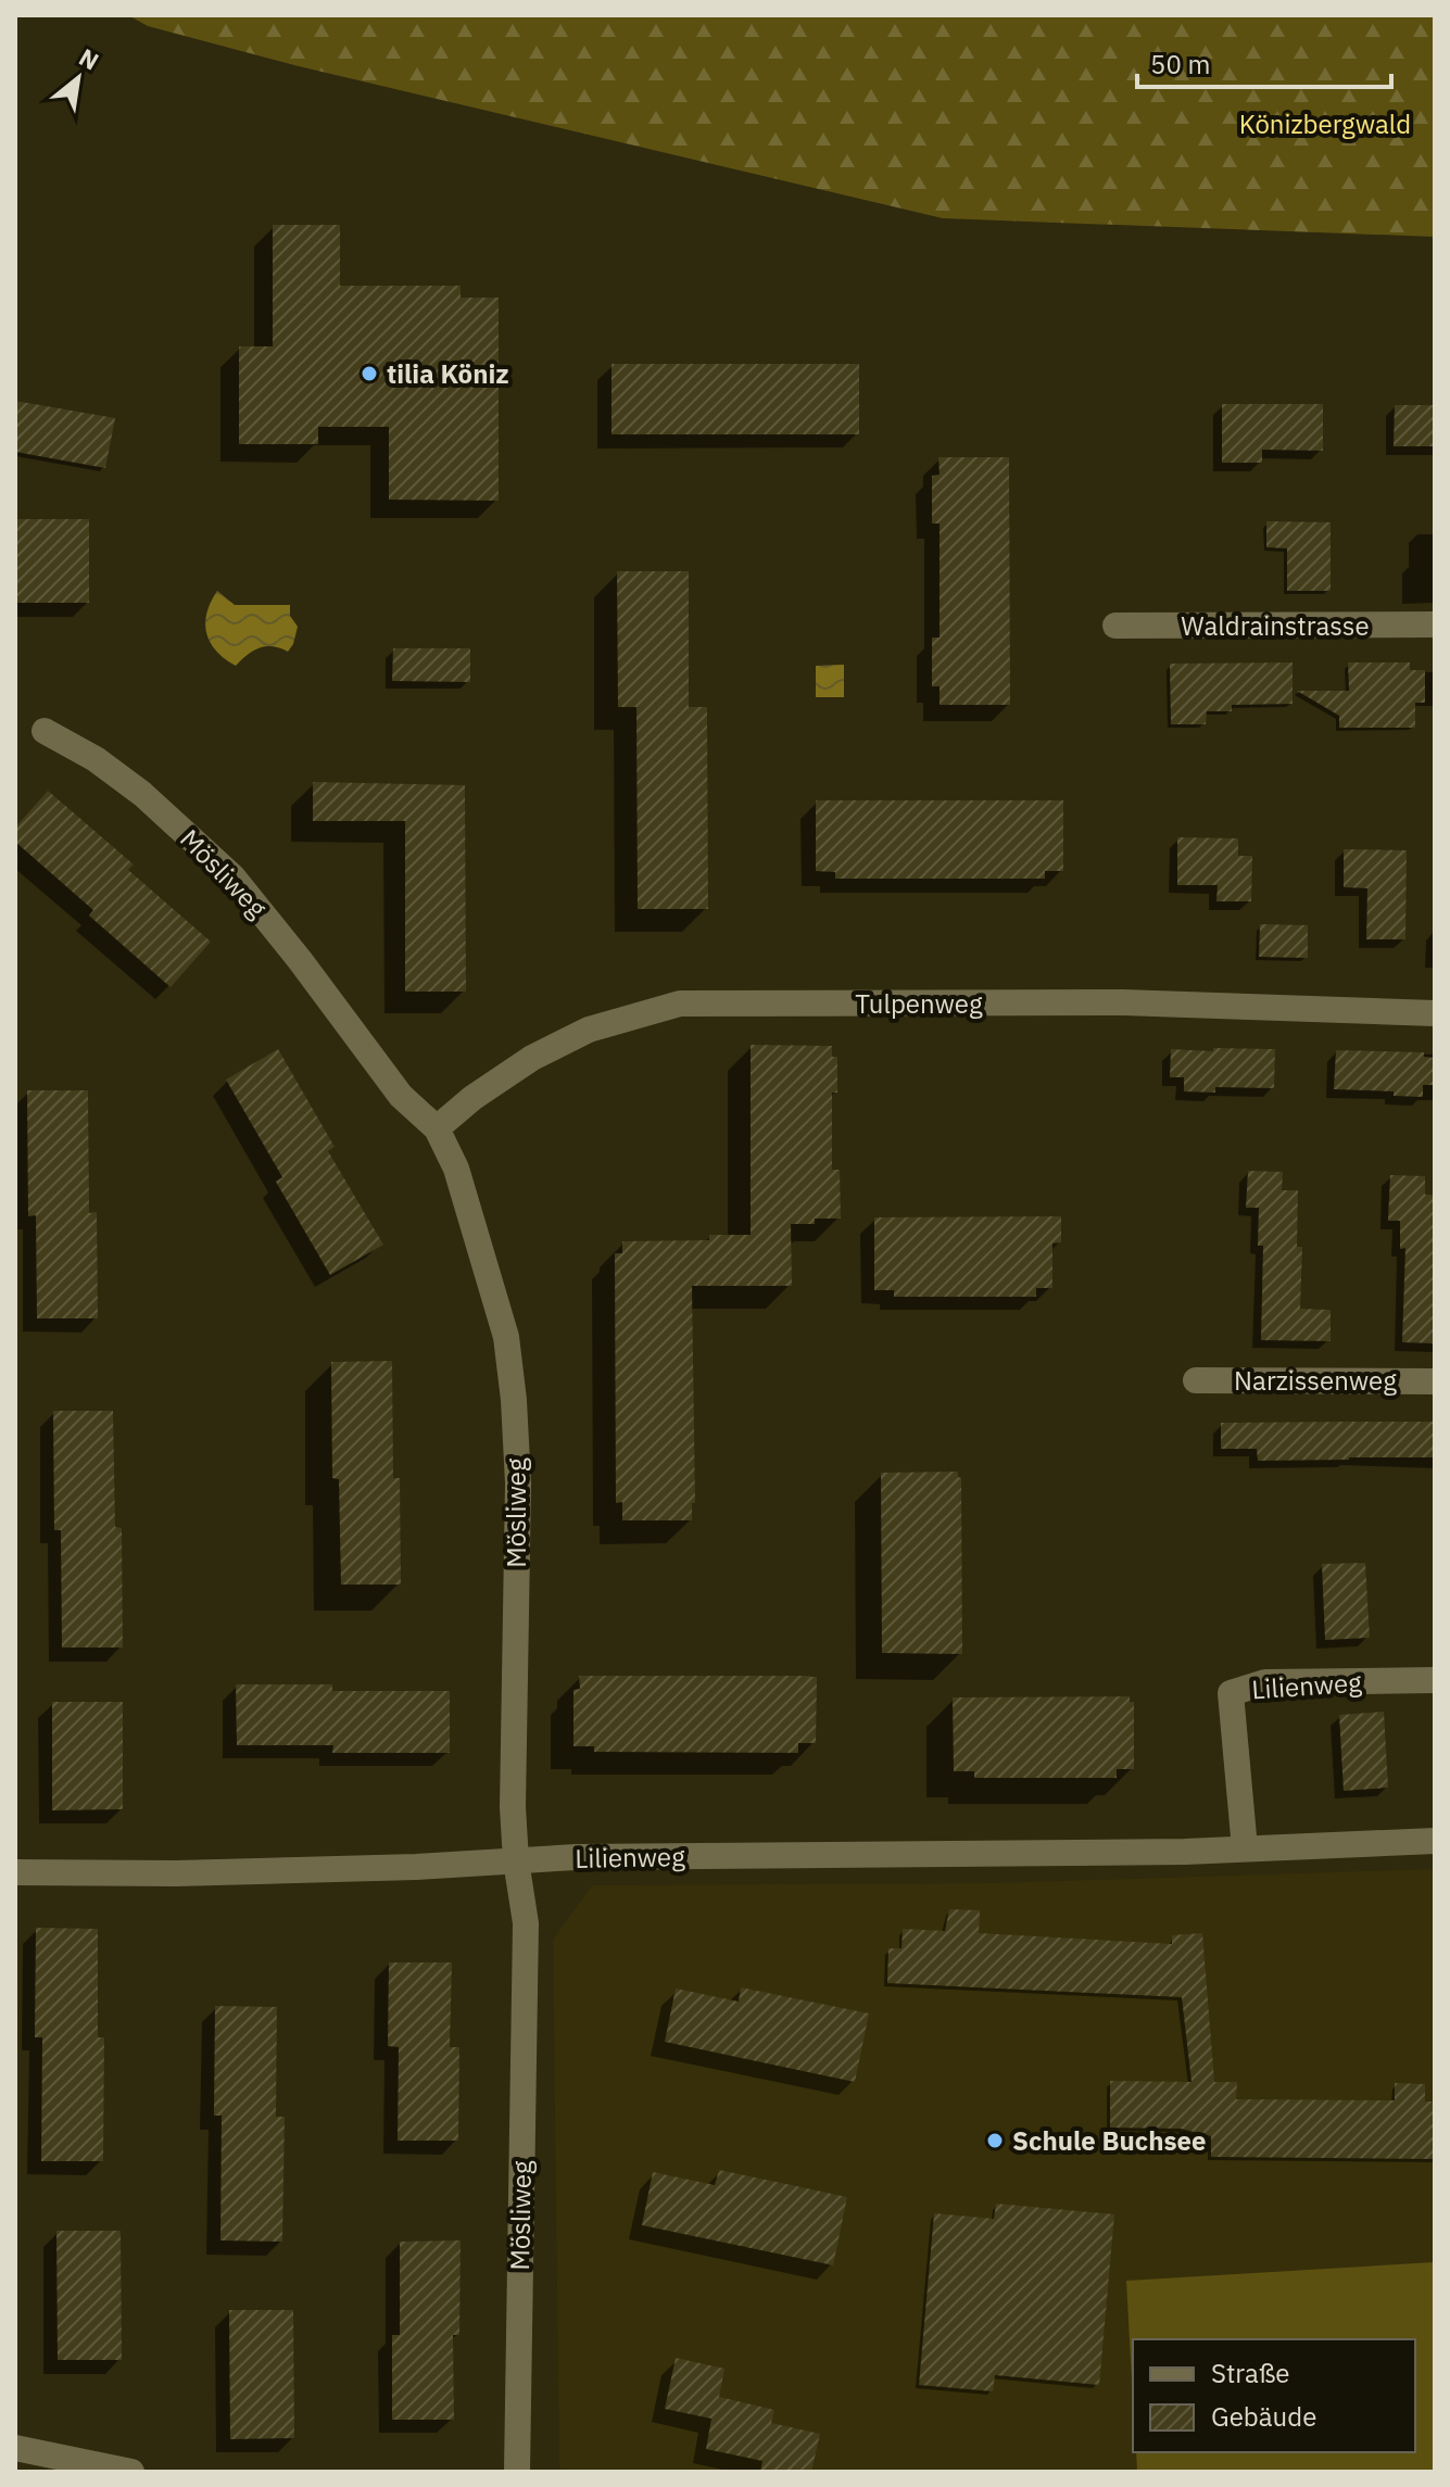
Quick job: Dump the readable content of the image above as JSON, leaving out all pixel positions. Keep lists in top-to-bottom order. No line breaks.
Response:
{"streets":{"street":["Waldrainstrasse","Mösliweg","Tulpenweg","Narzissenweg","Lilienweg"]},"crossings":[["Mösliweg","Tulpenweg"],["Mösliweg","Lilienweg"]],"parks":["Könizbergwald"],"places":["tilia Köniz","Schule Buchsee"],"legend":["Straße","Gebäude"],"scale_bar":"50 m","north":"top right"}
